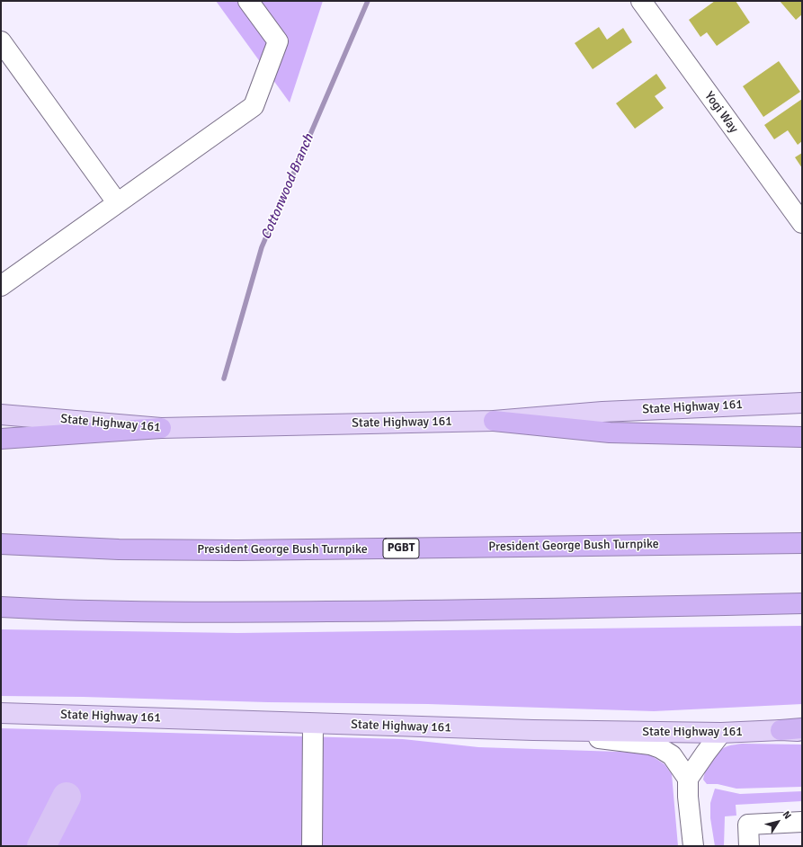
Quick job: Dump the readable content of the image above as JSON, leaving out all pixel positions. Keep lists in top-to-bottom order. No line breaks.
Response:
{"streets":{"highway":["President George Bush Turnpike","PGBT"],"main road":["State Highway 161"],"street":["Yogi Way"]},"water":["Cottonwood Branch"],"north":"top right"}
